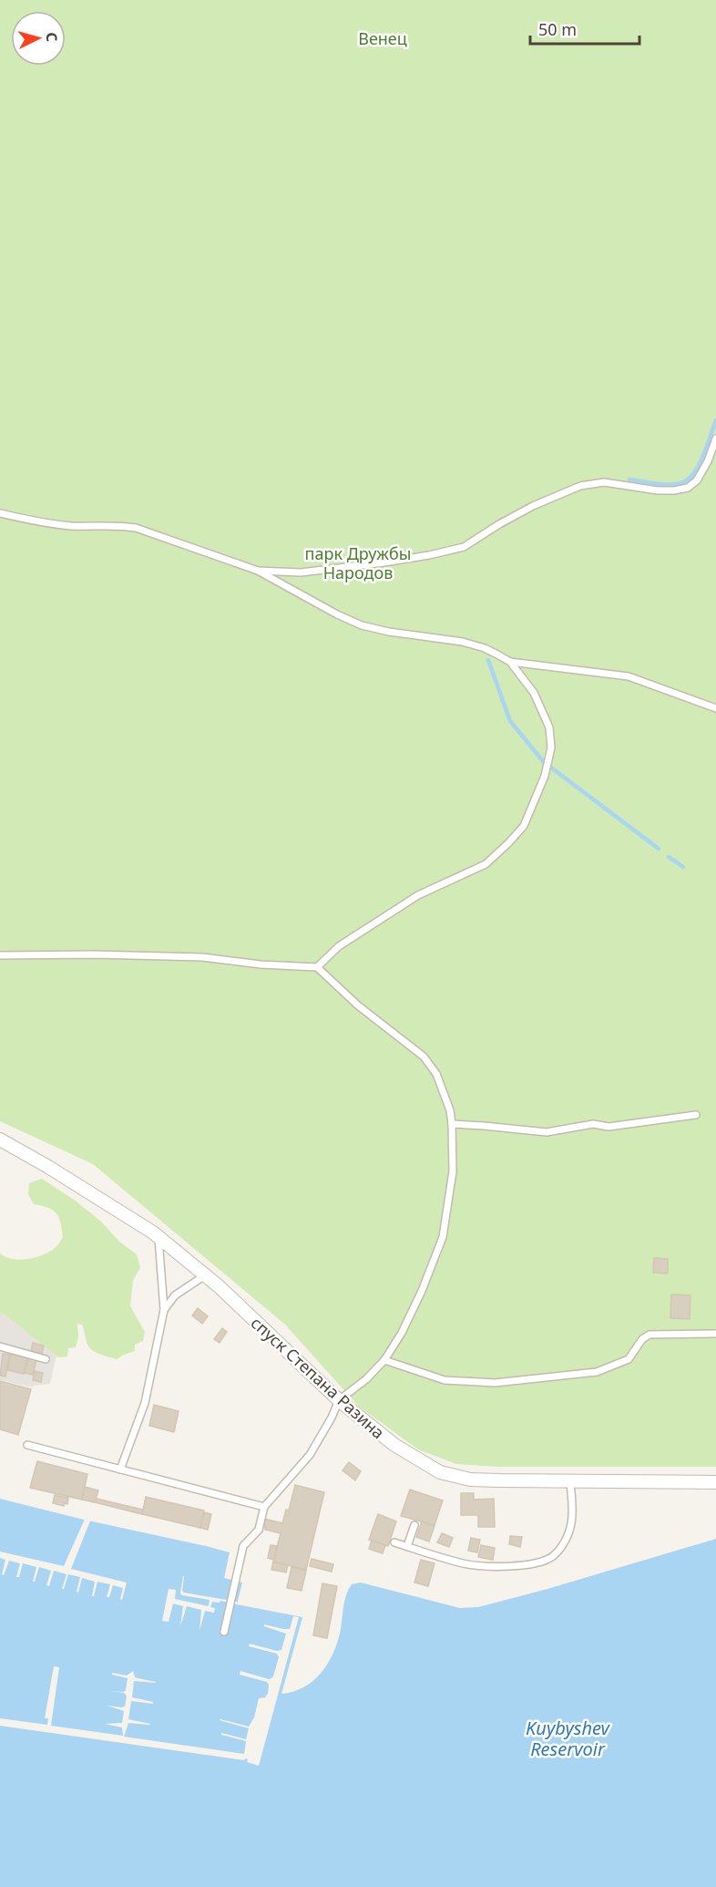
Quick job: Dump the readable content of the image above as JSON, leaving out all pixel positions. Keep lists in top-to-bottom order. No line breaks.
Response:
{"streets":{"street":["спуск Степана Разина"]},"water":["Kuybyshev Reservoir"],"parks":["Венец","парк Дружбы Народов"],"scale_bar":"50 m","north":"right"}
